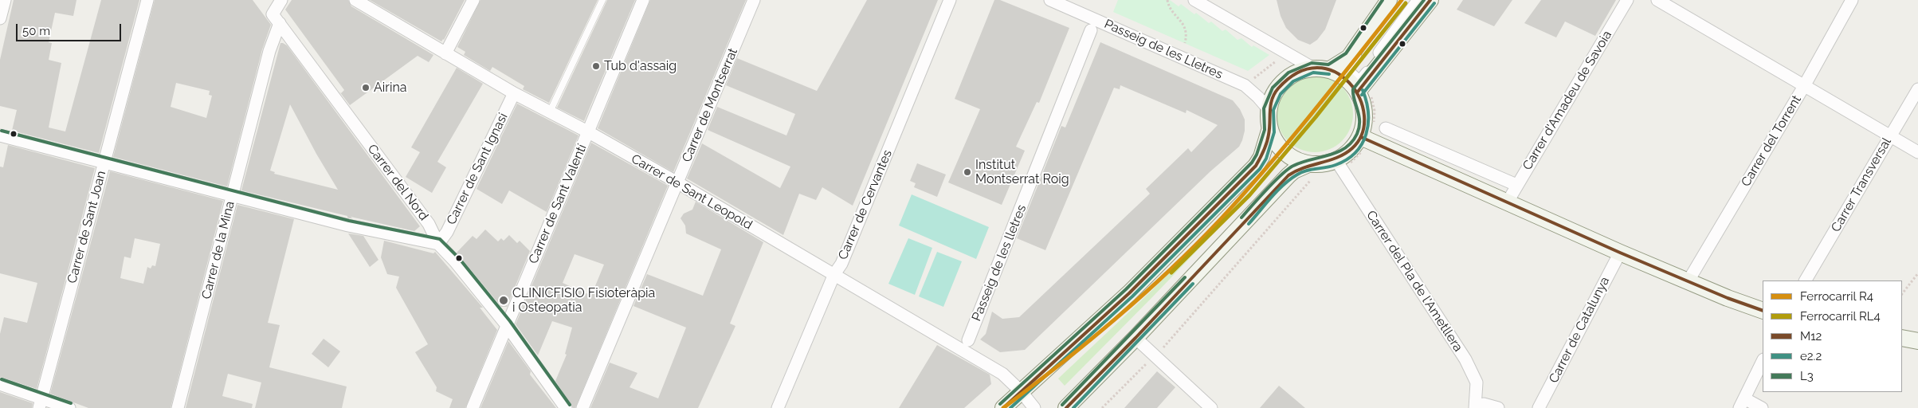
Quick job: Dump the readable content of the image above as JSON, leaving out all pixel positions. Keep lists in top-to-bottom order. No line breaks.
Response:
{"streets":{"street":["Passeig de les Lletres","Carrer d'Amadeu de Savoia","Carrer de Montserrat","Carrer del Torrent","Carrer de Sant Ignasi","Carrer del Nord","Carrer Transversal","Carrer de Sant Leopold","Carrer de Sant Valentí","Carrer de Cervantes","Carrer de Sant Joan","Carrer de la Mina","Passeig de les lletres","Carrer del Pla de l'Ametllera","Carrer de Catalunya"]},"crossings":[["Passeig de les Lletres","Carrer del Pla de l'Ametllera"],["Carrer de Montserrat","Carrer de Sant Leopold"],["Carrer de Sant Ignasi","Carrer del Nord"],["Carrer de Sant Ignasi","Carrer de Sant Leopold"],["Carrer del Nord","Carrer de Sant Valentí"],["Carrer del Nord","Carrer de la Mina"],["Carrer de Sant Leopold","Carrer de Sant Valentí"],["Carrer de Sant Leopold","Carrer de Cervantes"]],"places":["Tub d'assaig","Airina","Institut Montserrat Roig","CLINICFISIO Fisioteràpia i Osteopatia"],"lines":["rail line R4","transit line M12","transit line L3","rail line RL4","transit line e2.2"],"legend":["Ferrocarril R4","Ferrocarril RL4","M12","e2.2","L3"],"scale_bar":"50 m"}
